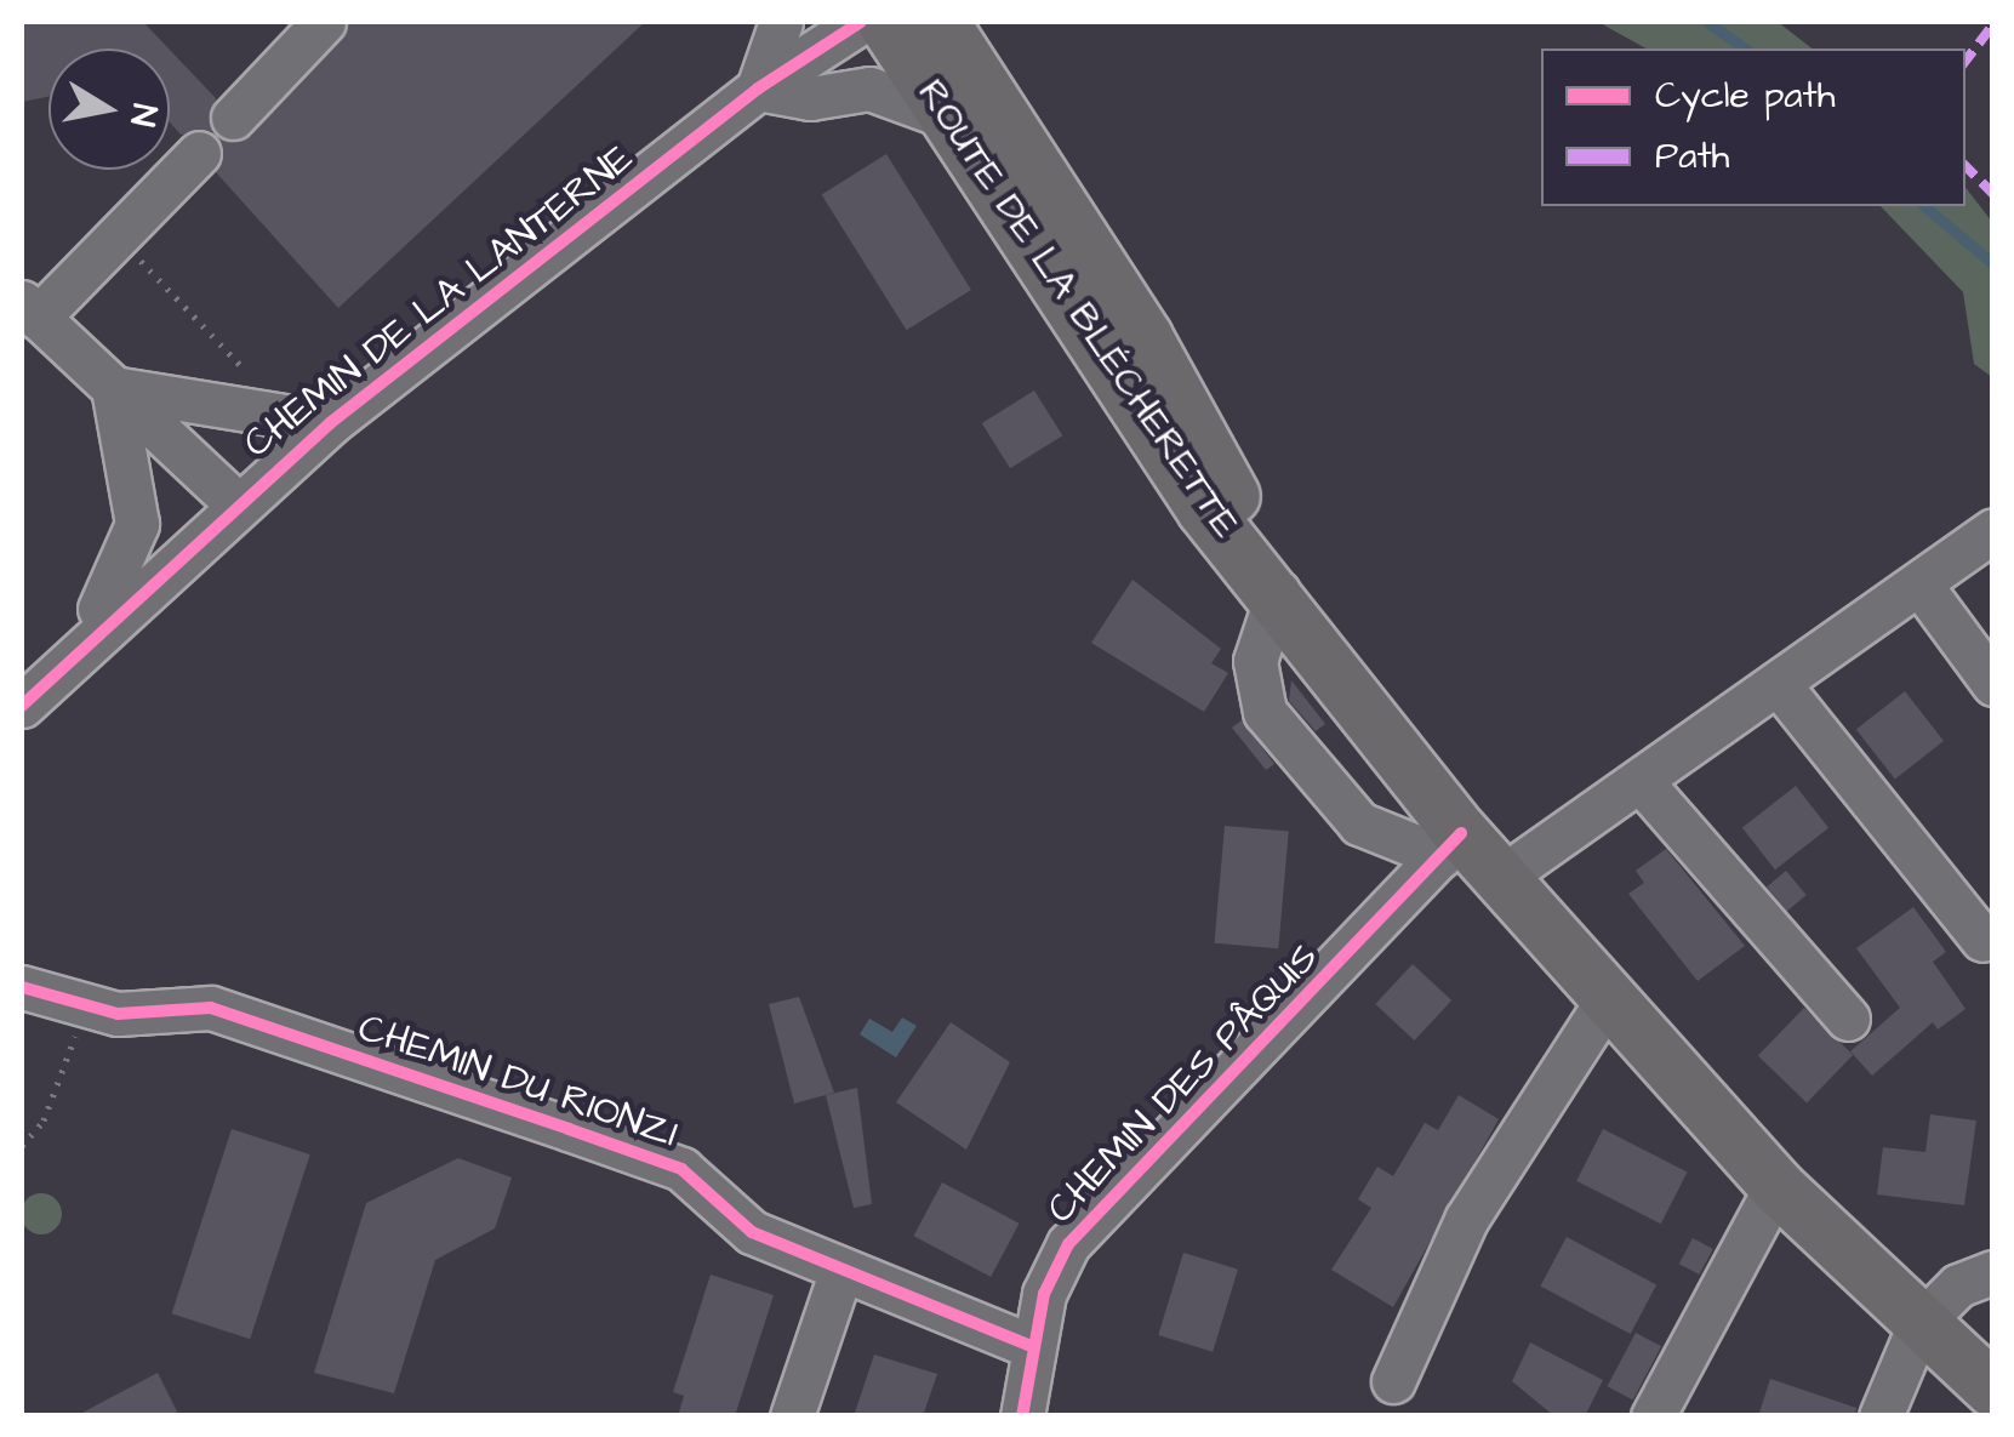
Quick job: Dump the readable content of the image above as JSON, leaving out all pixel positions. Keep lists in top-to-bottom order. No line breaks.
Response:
{"streets":{"main road":["ROUTE DE LA BLÉCHERETTE"],"street":["CHEMIN DE LA LANTERNE","CHEMIN DU RIONZI","CHEMIN DES PÂQUIS"]},"crossings":[["ROUTE DE LA BLÉCHERETTE","CHEMIN DES PÂQUIS"],["CHEMIN DU RIONZI","CHEMIN DES PÂQUIS"]],"legend":["Cycle path","Path"],"north":"right"}
